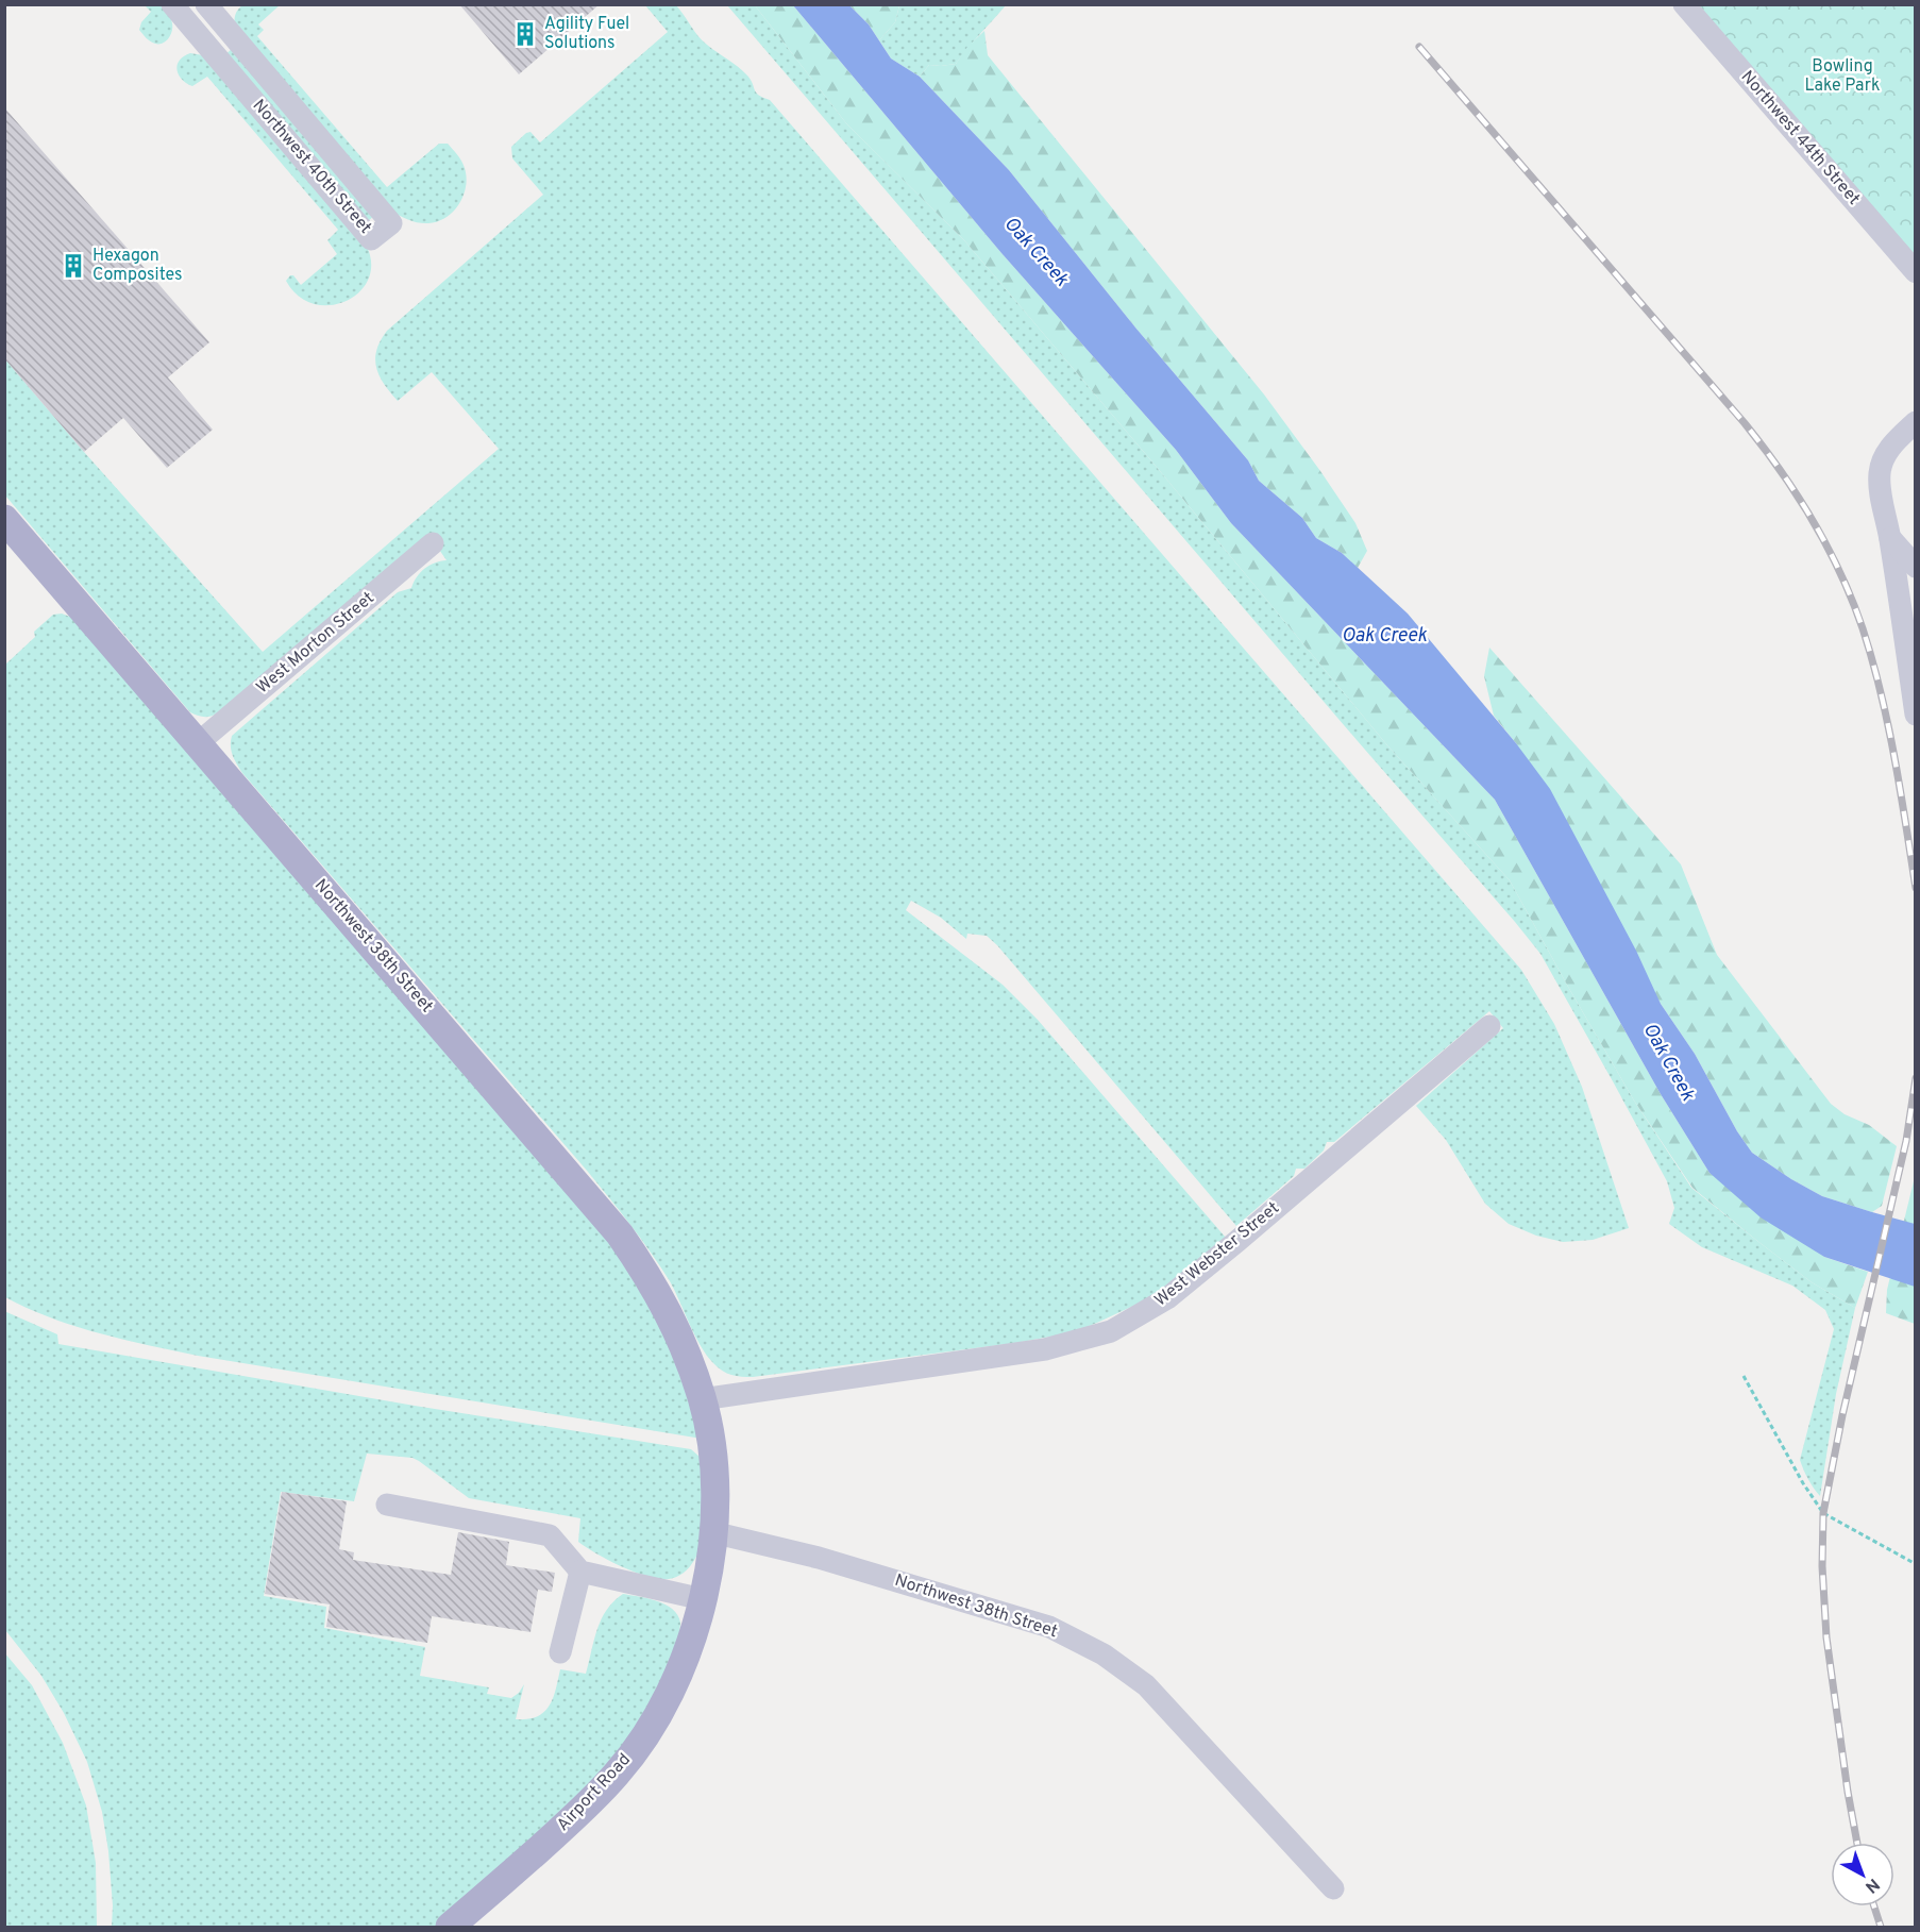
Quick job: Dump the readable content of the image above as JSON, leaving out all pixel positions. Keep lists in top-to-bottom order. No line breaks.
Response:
{"streets":{"main road":["Northwest 38th Street","Airport Road"],"street":["Northwest 44th Street","Northwest 40th Street","West Morton Street","West Webster Street"]},"crossings":[["West Morton Street","Northwest 38th Street"],["Northwest 38th Street","West Webster Street"],["Northwest 38th Street","Airport Road"],["West Webster Street","Airport Road"]],"water":["Oak Creek"],"parks":["Bowling Lake Park"],"places":{"building":["Agility Fuel Solutions","Hexagon Composites"]},"north":"bottom right"}
